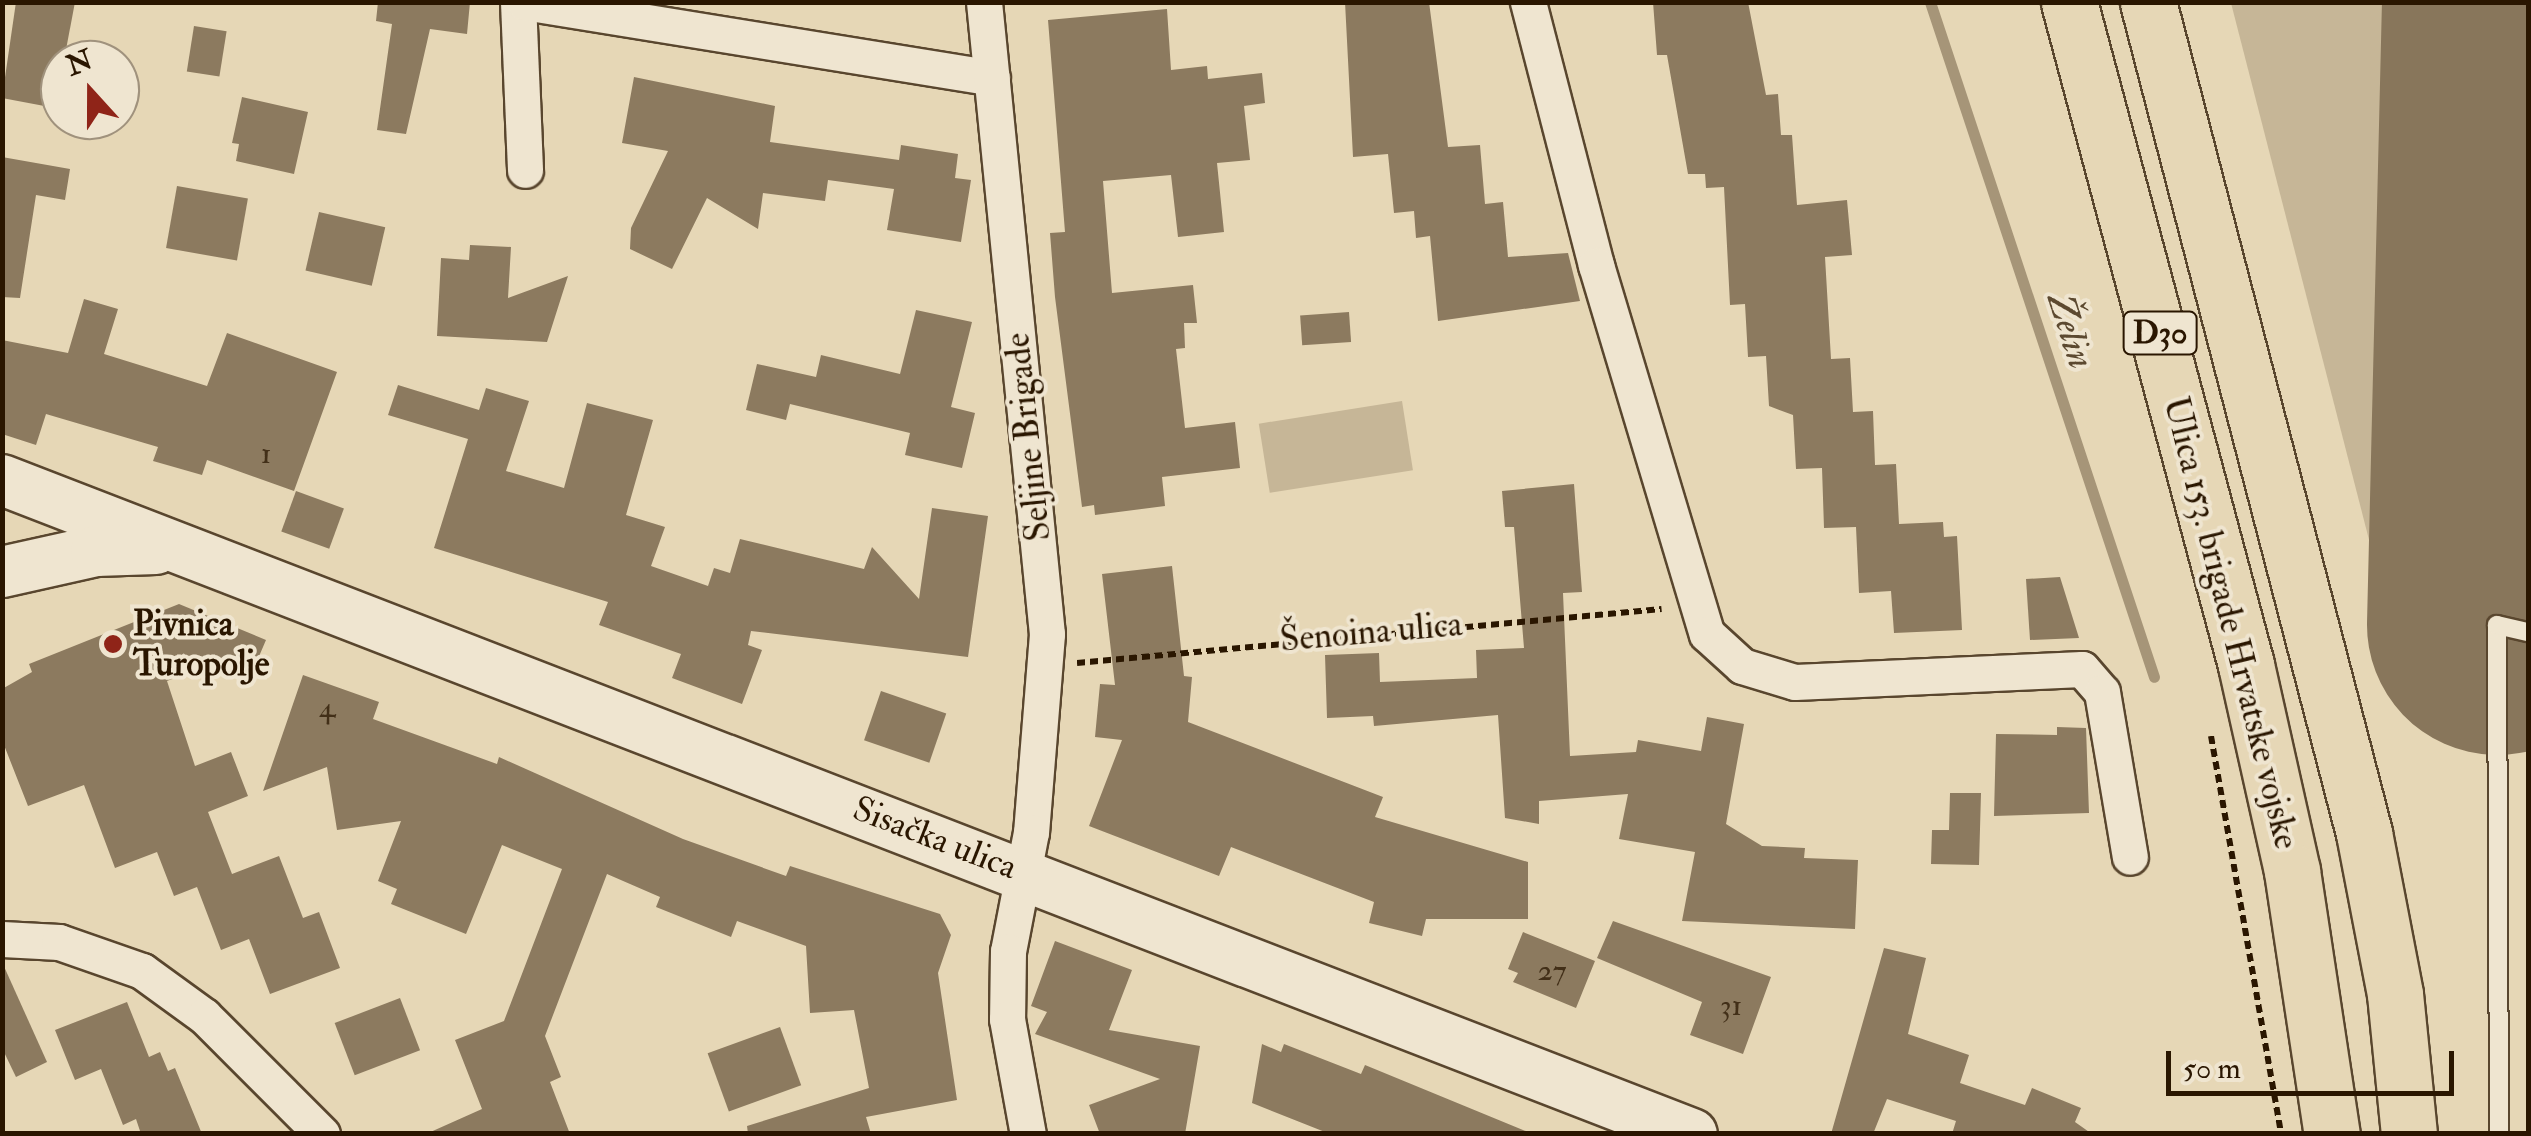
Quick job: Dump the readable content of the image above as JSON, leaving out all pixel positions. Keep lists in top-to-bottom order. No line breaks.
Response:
{"streets":{"main road":["D30","Ulica 153. brigade Hrvatske vojske","Sisačka ulica"],"street":["Seljine Brigade"],"path":["Šenoina ulica"]},"crossings":[["Seljine Brigade","Šenoina ulica"],["Seljine Brigade","Sisačka ulica"]],"water":["Želin"],"places":["Pivnica Turopolje"],"house_numbers":["1","4","27","31"],"scale_bar":"50 m","north":"top"}
